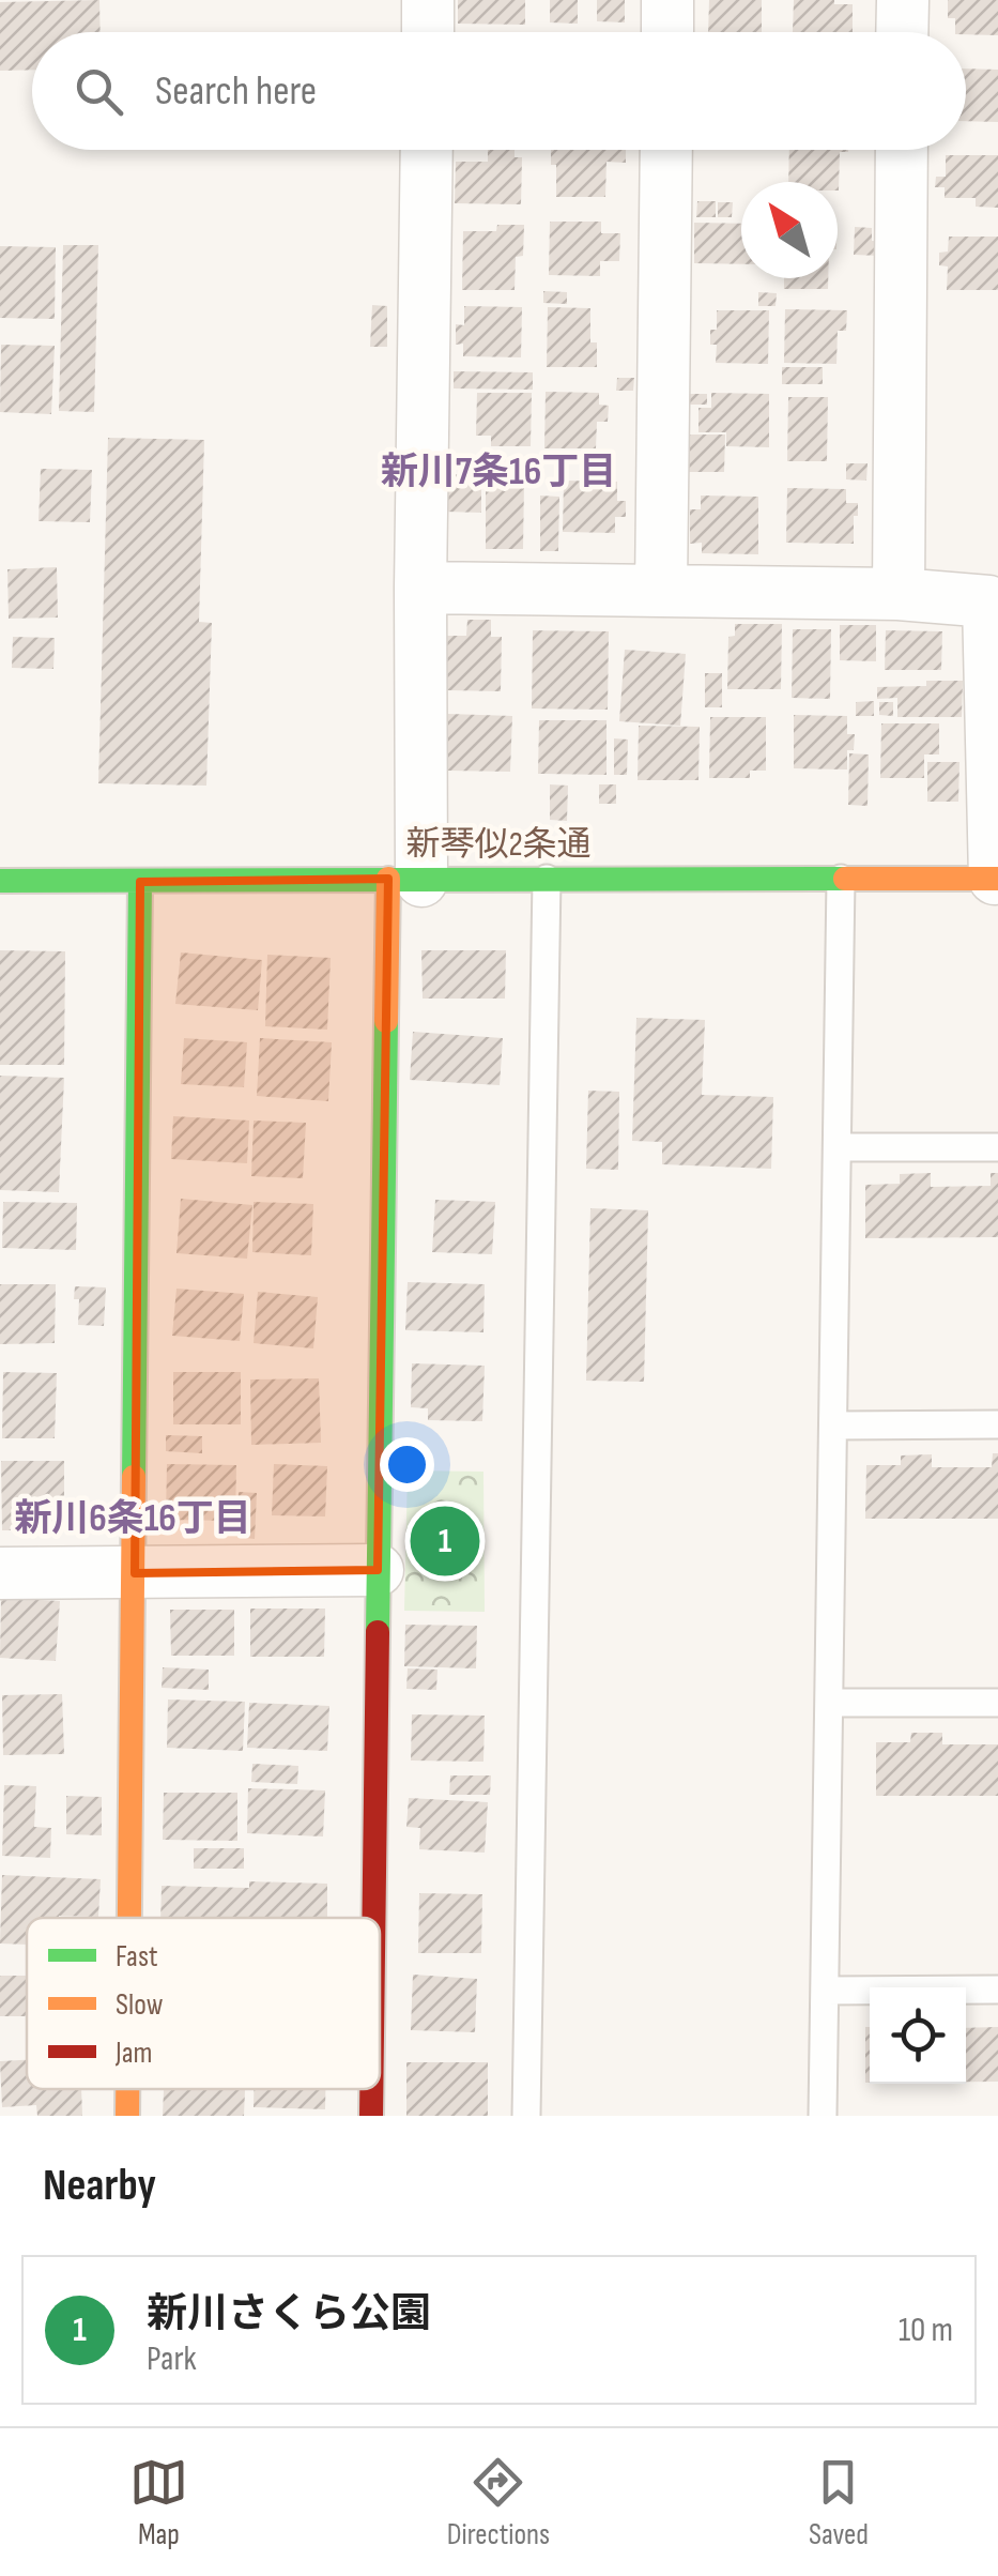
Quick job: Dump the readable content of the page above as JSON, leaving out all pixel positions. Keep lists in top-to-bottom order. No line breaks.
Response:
{"streets":{"street":["新琴似2条通"]},"districts":["新川7条16丁目","新川6条16丁目"],"legend":["Fast","Slow","Jam"],"north":"top left","page":{"search":"Search here","pins":"1","heading":"Nearby","list":[{"mark":"1","name":"新川さくら公園","note":"Park","value":"10 m"}],"nav":["Map","Directions","Saved"]}}
